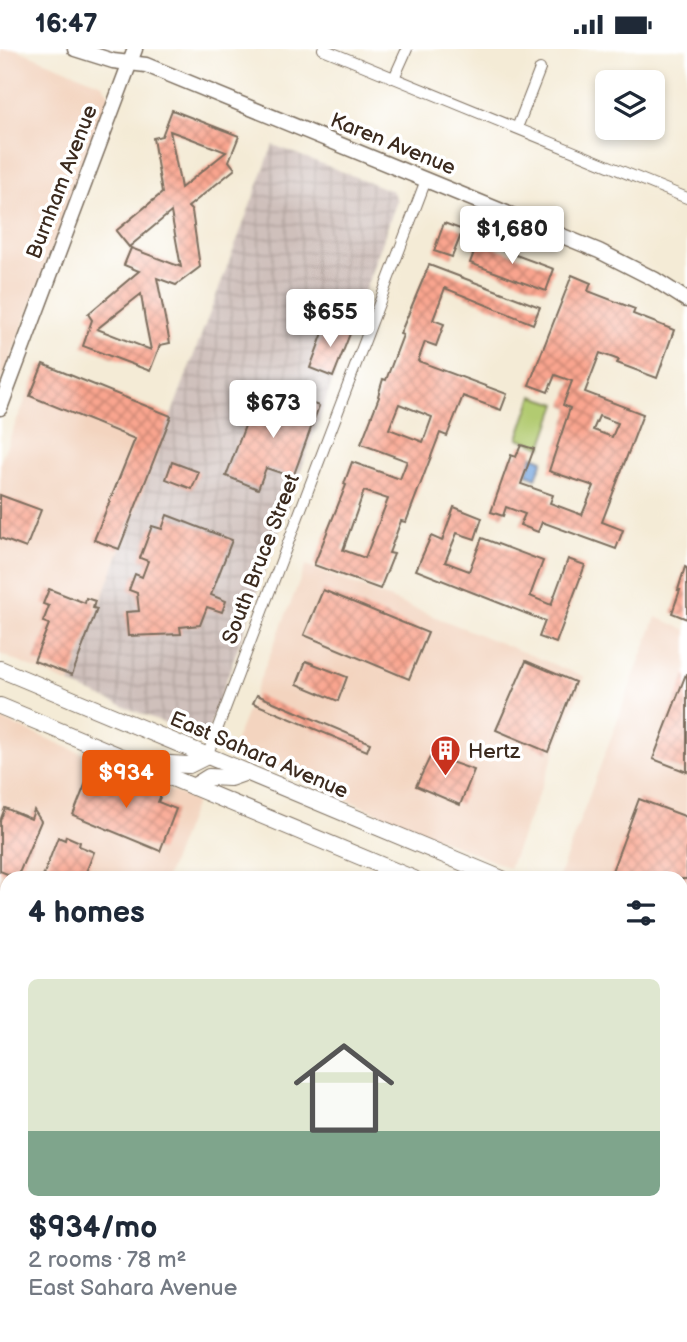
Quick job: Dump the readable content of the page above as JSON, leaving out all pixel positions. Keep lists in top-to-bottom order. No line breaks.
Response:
{"streets":{"main road":["East Sahara Avenue"],"street":["Karen Avenue","Burnham Avenue","South Bruce Street"]},"crossings":[["Karen Avenue","Burnham Avenue"],["Karen Avenue","South Bruce Street"],["South Bruce Street","East Sahara Avenue"]],"places":{"building":["Hertz"]},"page":{"status":"16:47","price":["$1,680","$655","$673","$934"],"heading":"4 homes","list":[{"name":"$934/mo","note":"2 rooms · 78 m² · East Sahara Avenue"}]}}
